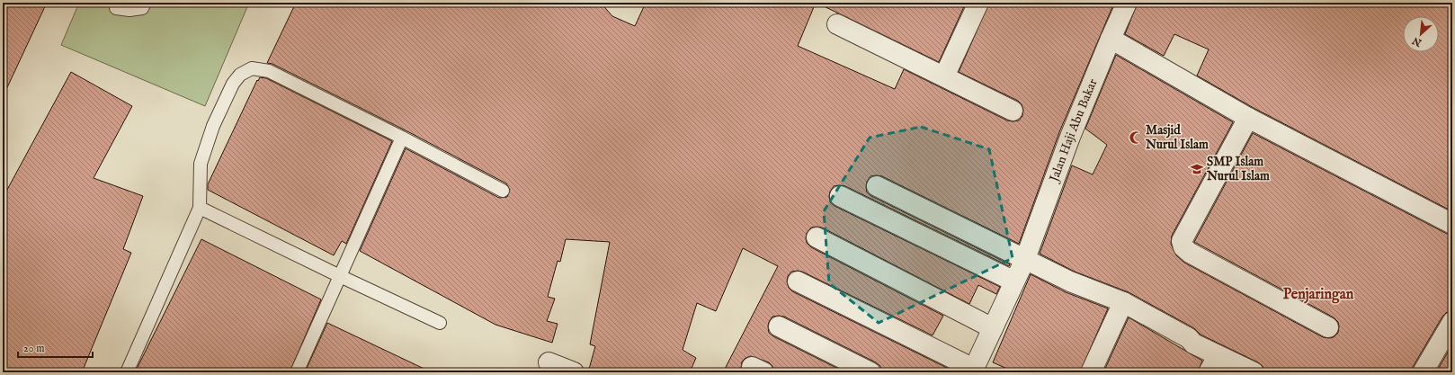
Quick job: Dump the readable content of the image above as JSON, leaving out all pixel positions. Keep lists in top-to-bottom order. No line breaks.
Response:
{"streets":{"street":["Jalan Haji Abu Bakar"]},"districts":["Penjaringan"],"places":{"mosque":["Masjid Nurul Islam"],"school or university":["SMP Islam Nurul Islam"]},"scale_bar":"20 m","north":"bottom left"}
